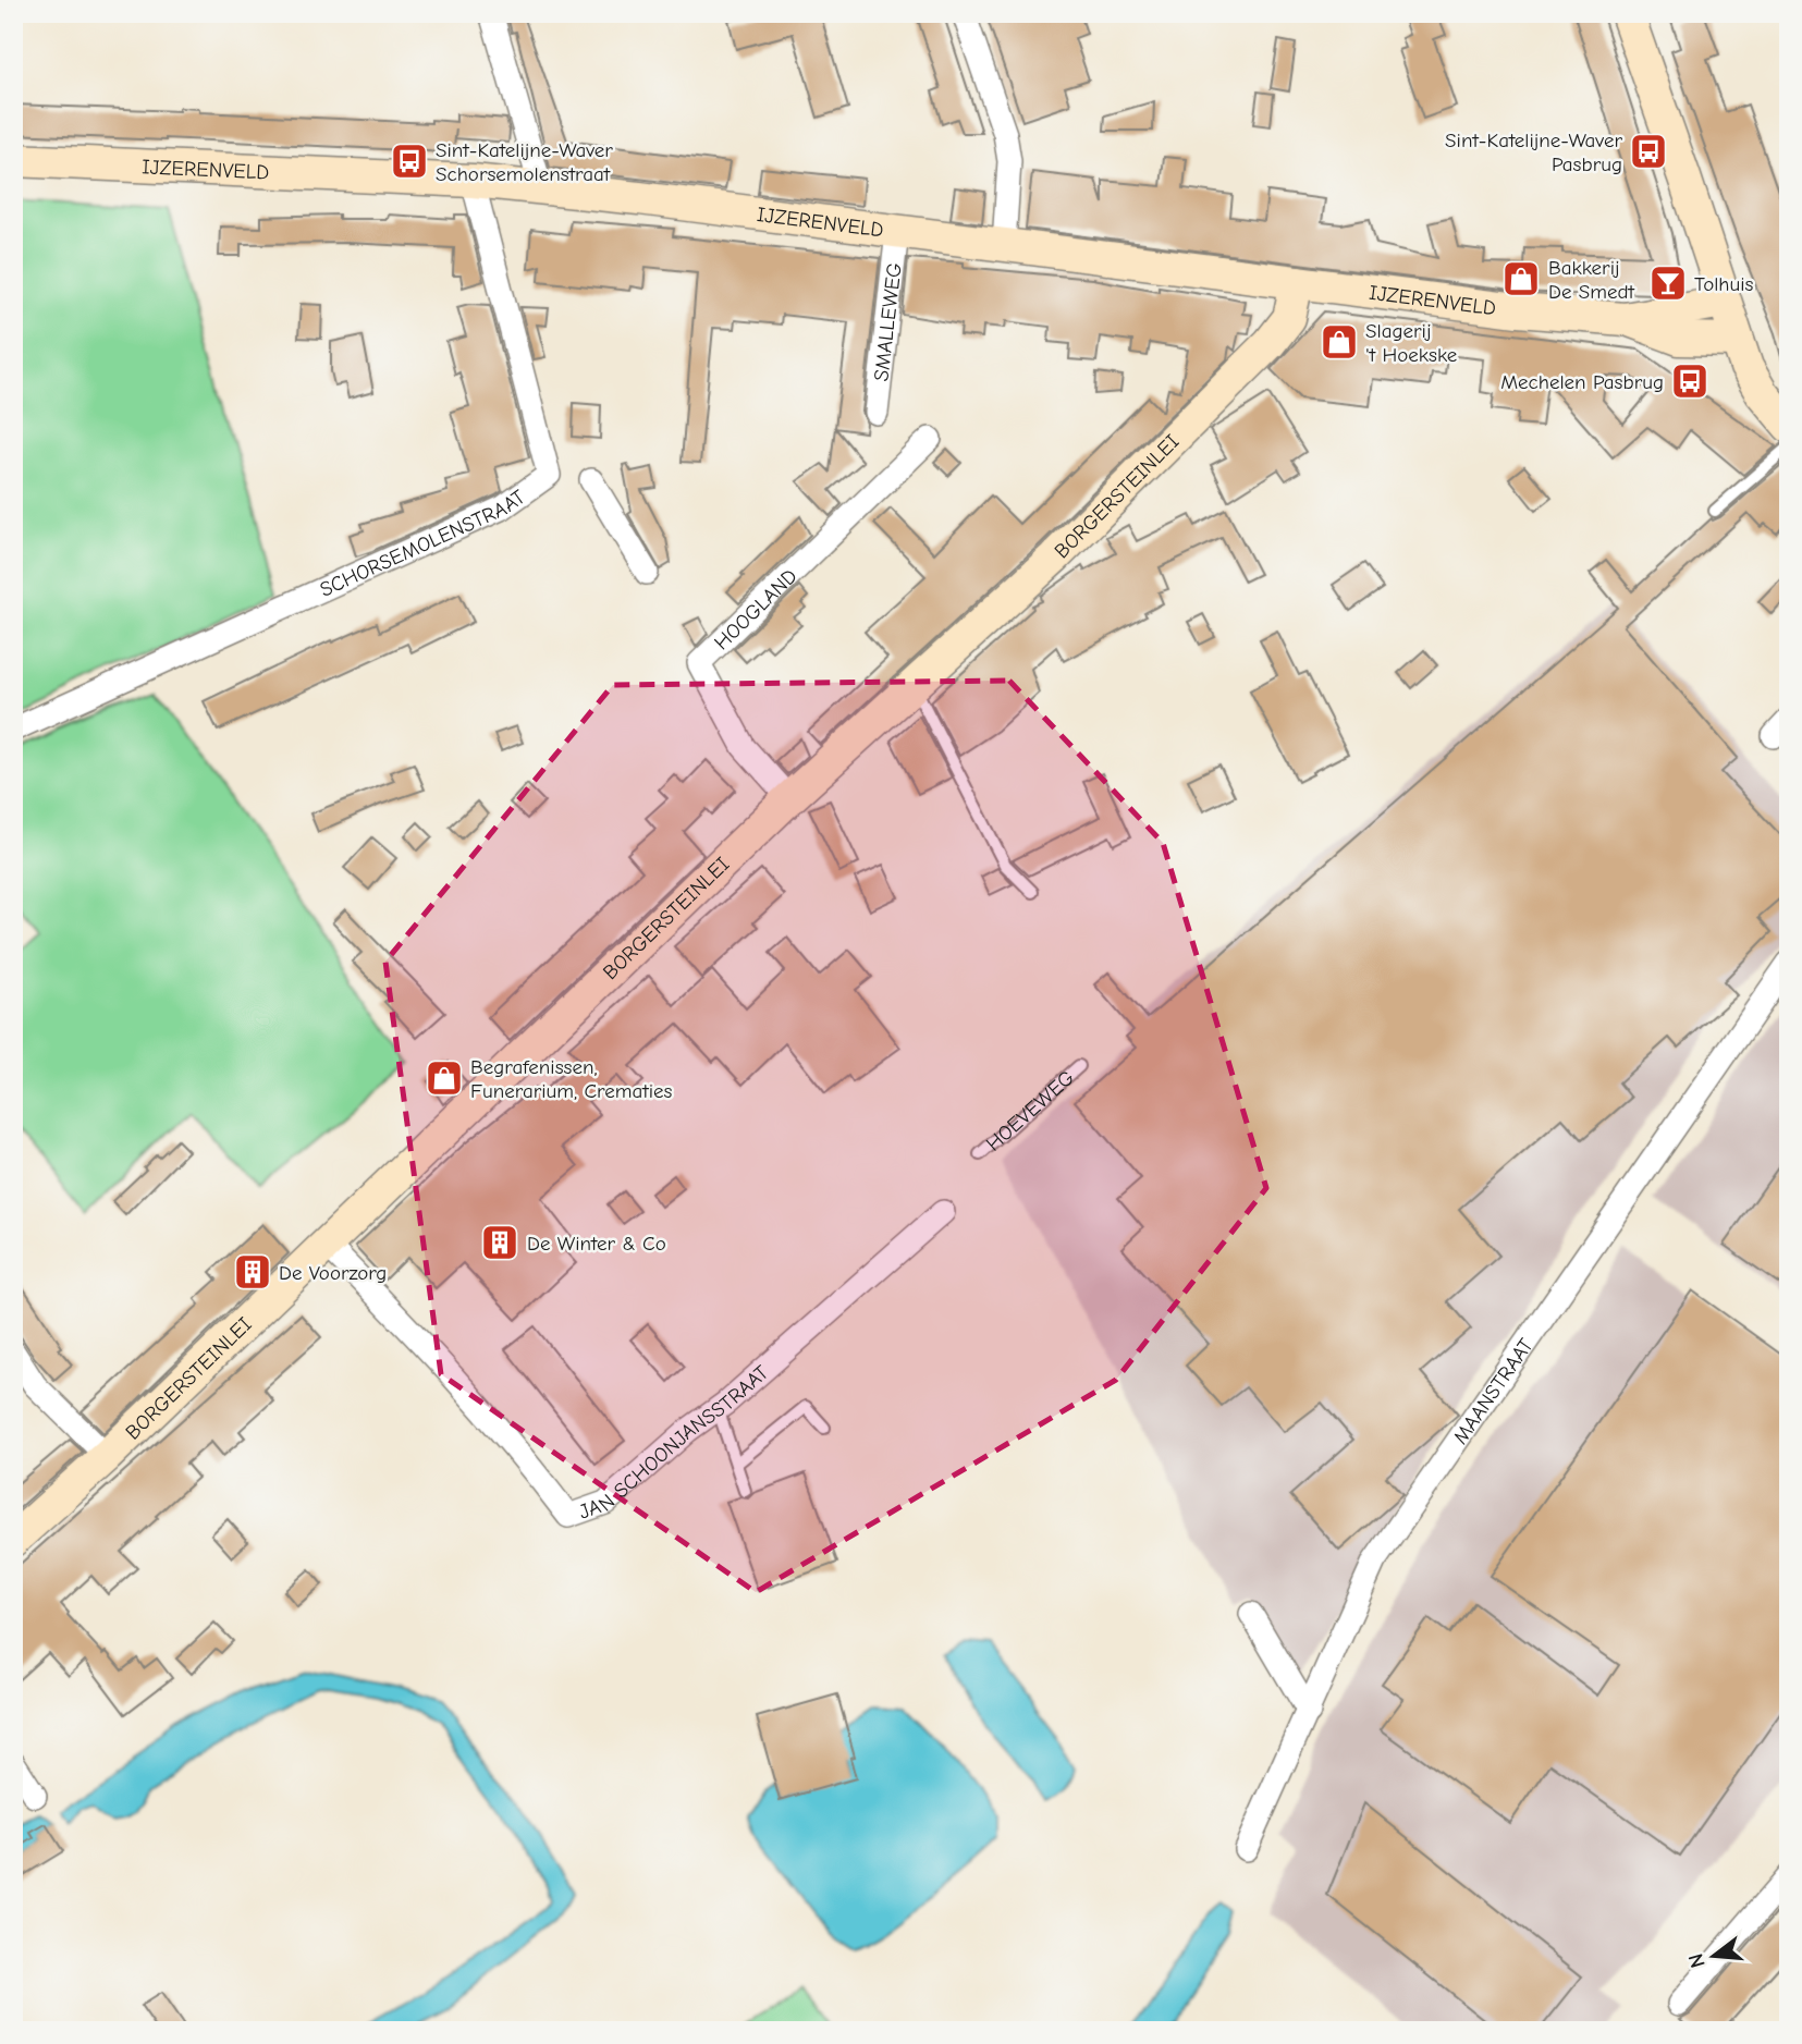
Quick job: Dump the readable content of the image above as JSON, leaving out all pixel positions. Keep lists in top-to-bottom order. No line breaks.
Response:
{"streets":{"street":["IJZERENVELD","SMALLEWEG","BORGERSTEINLEI","SCHORSEMOLENSTRAAT","HOOGLAND","MAANSTRAAT","JAN SCHOONJANSSTRAAT"],"lane":["HOEVEWEG"]},"crossings":[["IJZERENVELD","SMALLEWEG"],["IJZERENVELD","BORGERSTEINLEI"],["IJZERENVELD","SCHORSEMOLENSTRAAT"],["BORGERSTEINLEI","HOOGLAND"],["BORGERSTEINLEI","JAN SCHOONJANSSTRAAT"]],"places":{"bus stop":["Sint-Katelijne-Waver Pasbrug","Sint-Katelijne-Waver Schorsemolenstraat","Mechelen Pasbrug"],"shop":["Bakkerij De Smedt","Slagerij 't Hoekske","Begrafenissen, Funerarium, Crematies"],"bar":["Tolhuis"],"building":["De Winter & Co","De Voorzorg"]},"north":"left"}
